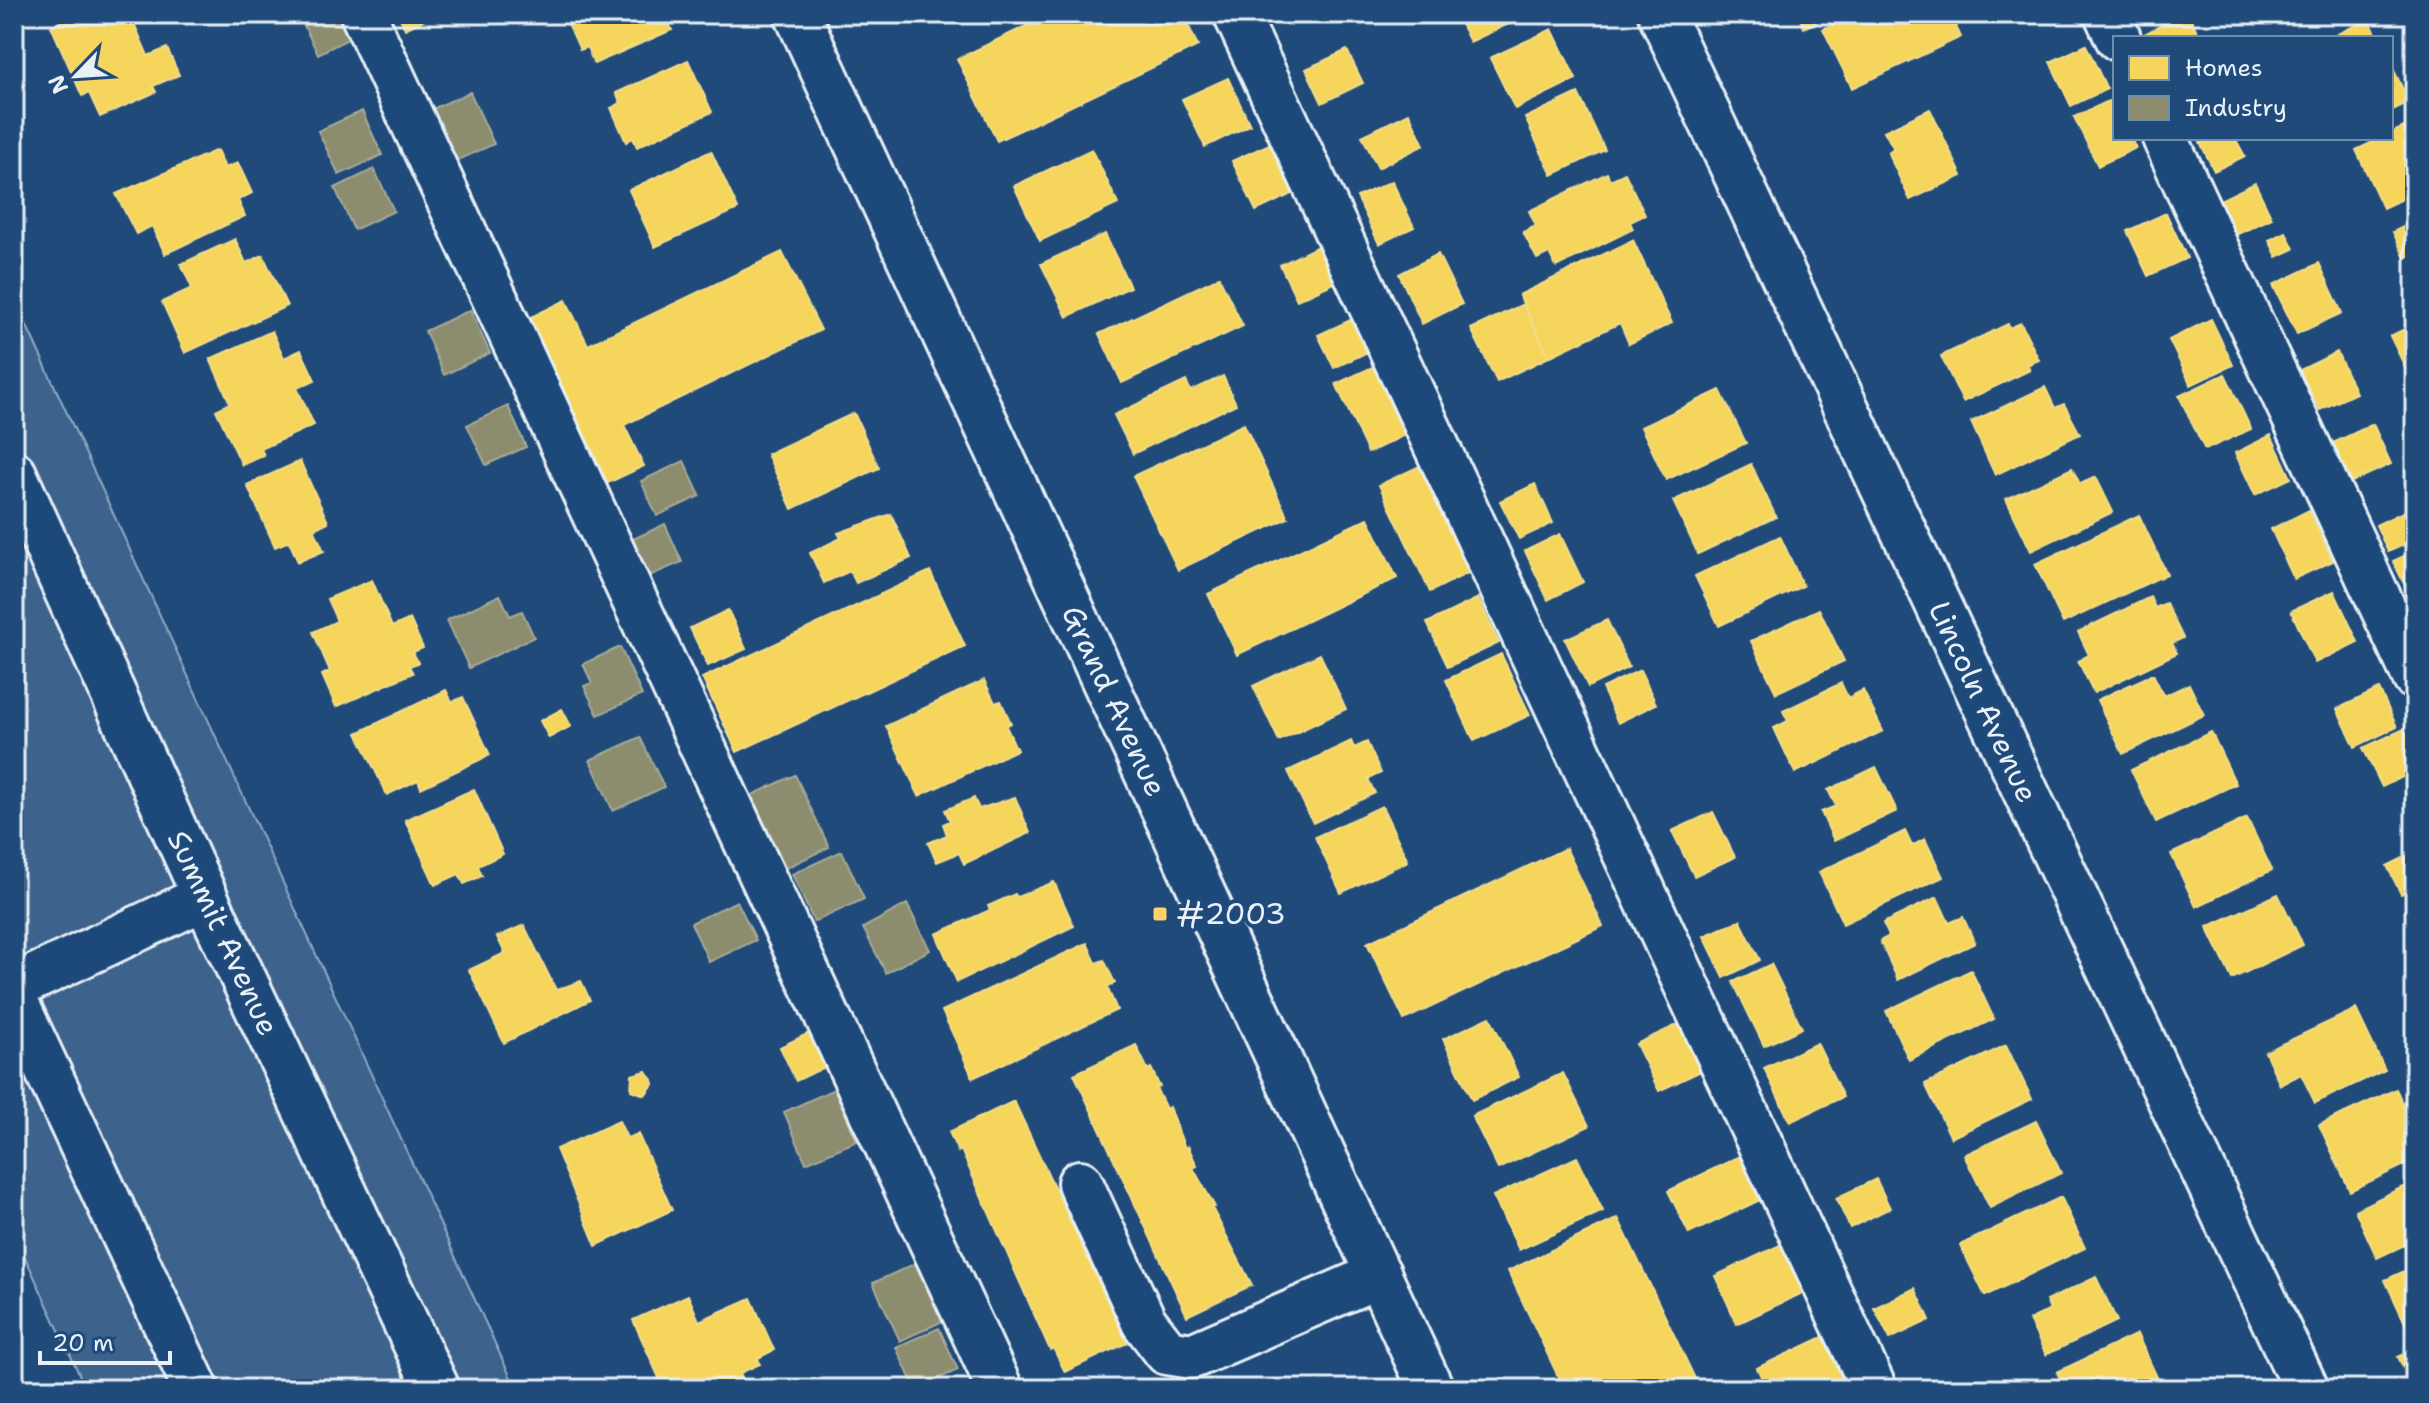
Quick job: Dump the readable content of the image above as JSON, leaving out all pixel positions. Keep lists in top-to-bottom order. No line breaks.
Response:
{"streets":{"street":["Grand Avenue","Lincoln Avenue","Summit Avenue"]},"places":{"transit":["#2003"]},"legend":["Homes","Industry"],"scale_bar":"20 m","north":"bottom left"}
